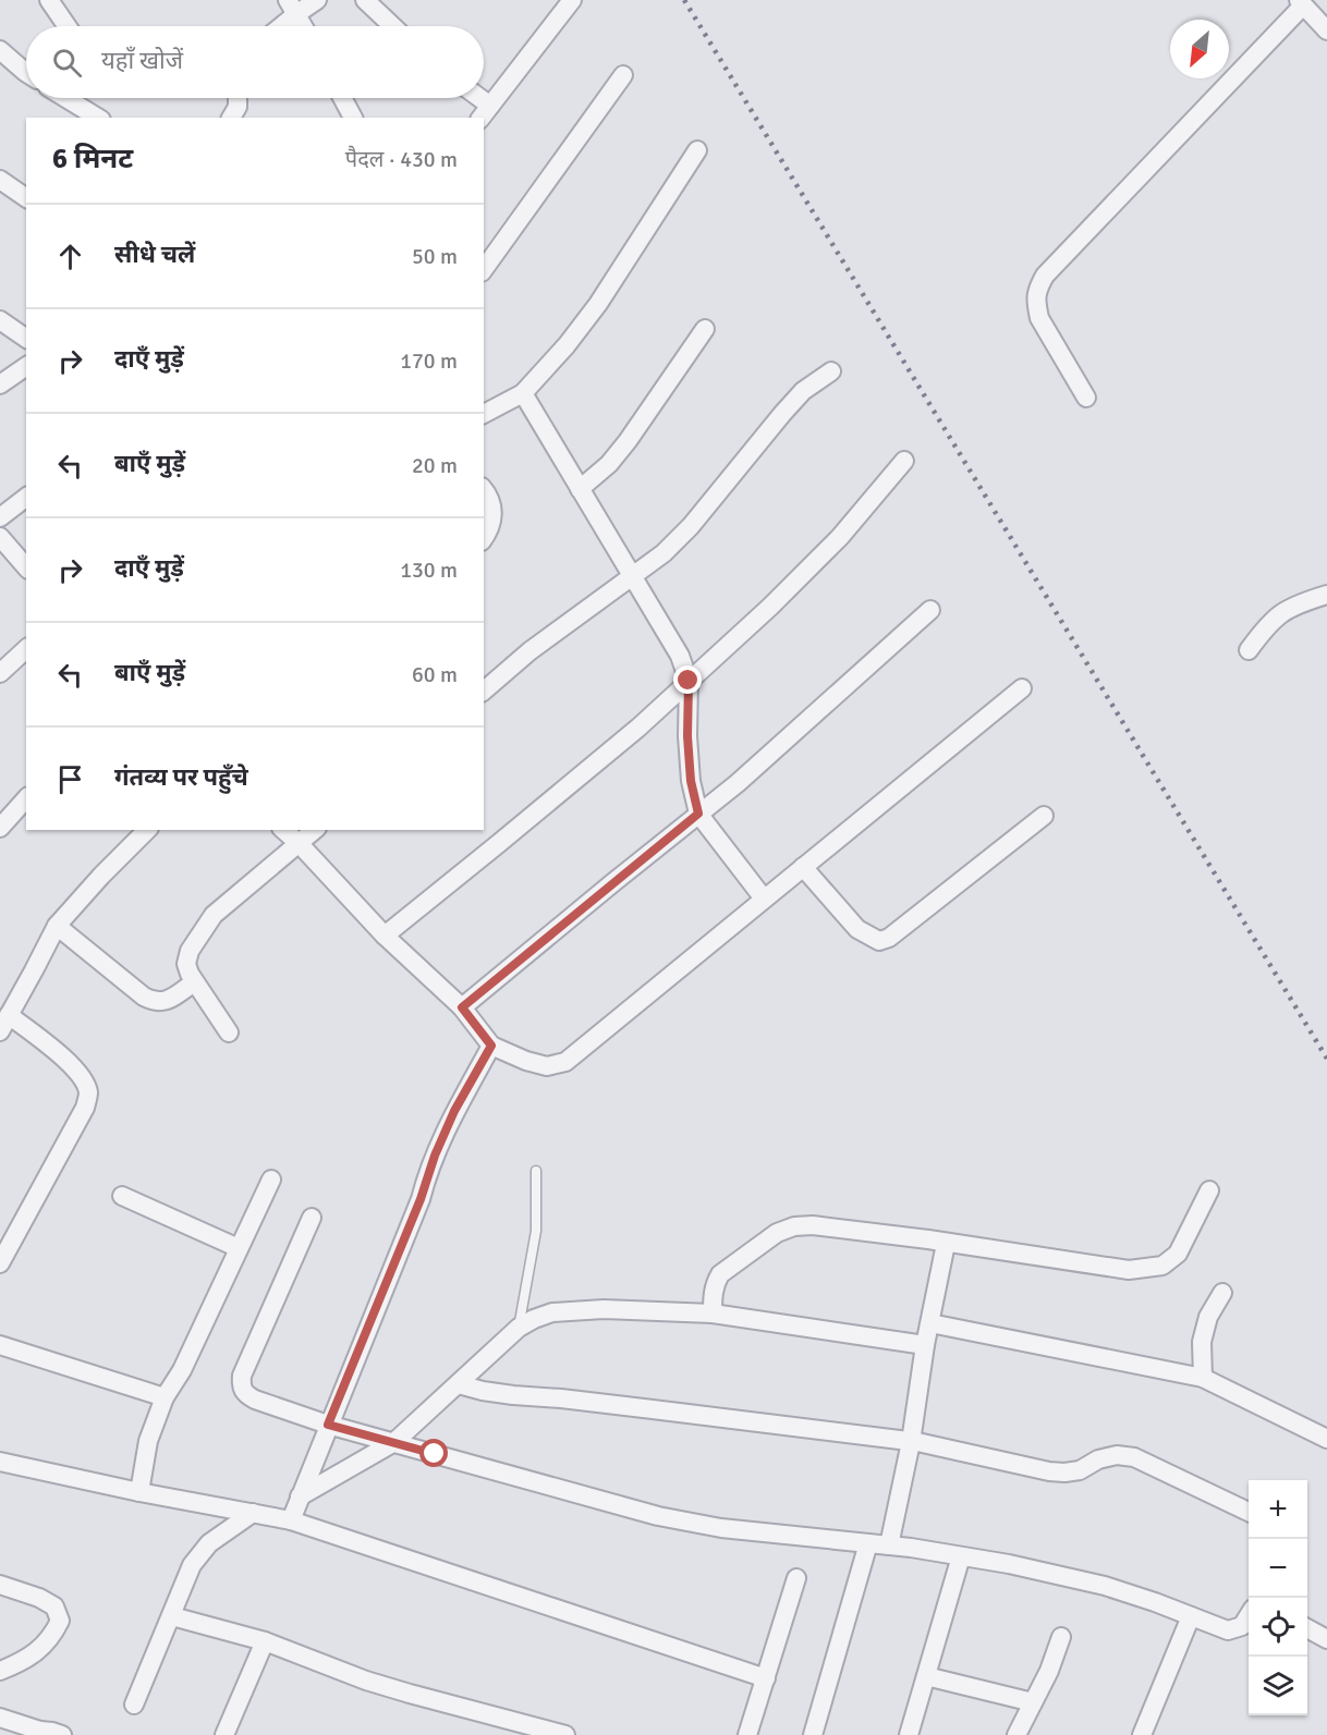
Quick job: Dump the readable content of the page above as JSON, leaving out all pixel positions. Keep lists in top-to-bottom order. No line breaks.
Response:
{"north":"bottom left","page":{"search":"यहाँ खोजें","heading":["6 मिनट","पैदल · 430 m"],"list":[["सीधे चलें","50 m"],["दाएँ मुड़ें","170 m"],["बाएँ मुड़ें","20 m"],["दाएँ मुड़ें","130 m"],["बाएँ मुड़ें","60 m"],"गंतव्य पर पहुँचे"],"map_buttons":["+","−"]}}
